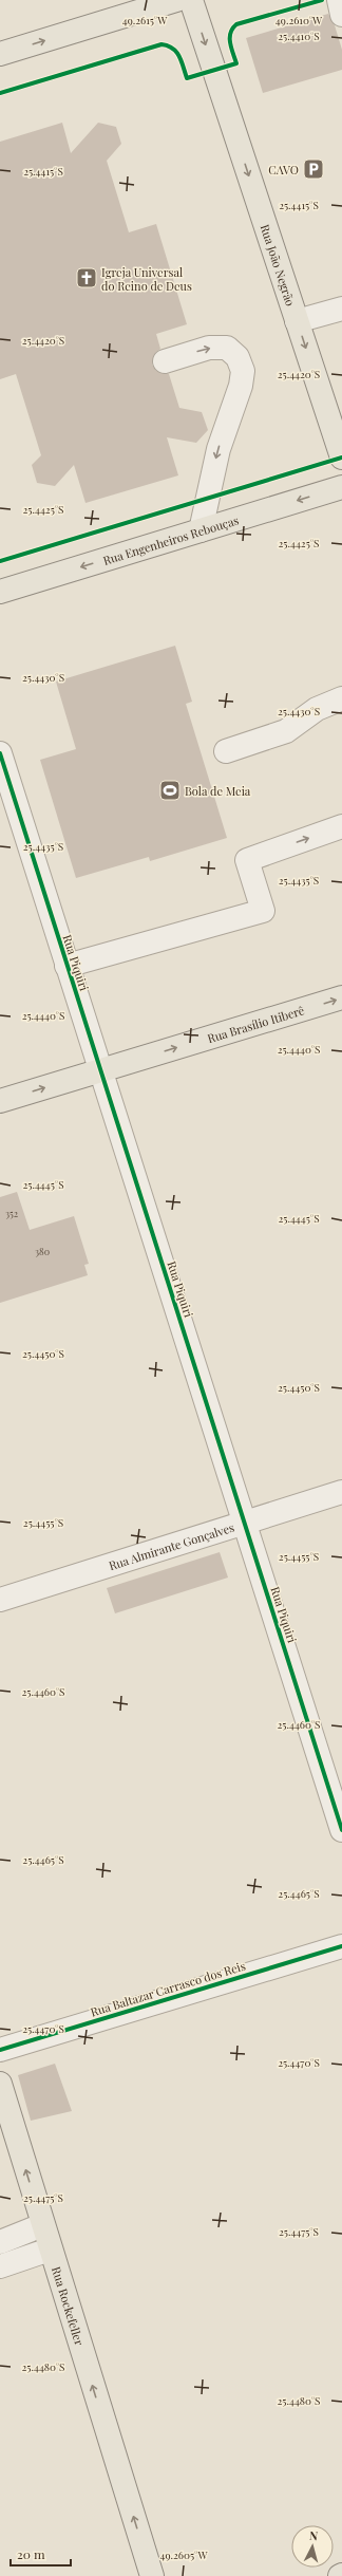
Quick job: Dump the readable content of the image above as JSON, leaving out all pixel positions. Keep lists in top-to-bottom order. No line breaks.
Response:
{"streets":{"main road":["Rua João Negrão","Rua Engenheiros Rebouças","Rua Brasílio Itiberê","Rua Rockefeller"],"street":["Rua Piquiri","Rua Almirante Gonçalves","Rua Baltazar Carrasco dos Reis"]},"crossings":[["Rua Piquiri","Rua Brasílio Itiberê"],["Rua Piquiri","Rua Almirante Gonçalves"]],"one_way":["Rua João Negrão","Rua Engenheiros Rebouças","Rua Brasílio Itiberê","Rua Rockefeller"],"places":{"parking":["CAVO"],"church":["Igreja Universal do Reino de Deus"],"sports":["Bola de Meia"]},"house_numbers":["352","380"],"scale_bar":"20 m","north":"top","coordinates":["49.2615°W","49.2610°W","25.4410°S","25.4415°S","25.4420°S","25.4425°S","25.4430°S","25.4435°S","25.4440°S","25.4445°S","25.4450°S","25.4455°S","25.4460°S","25.4465°S","25.4470°S","25.4475°S","25.4480°S","49.2605°W"]}
